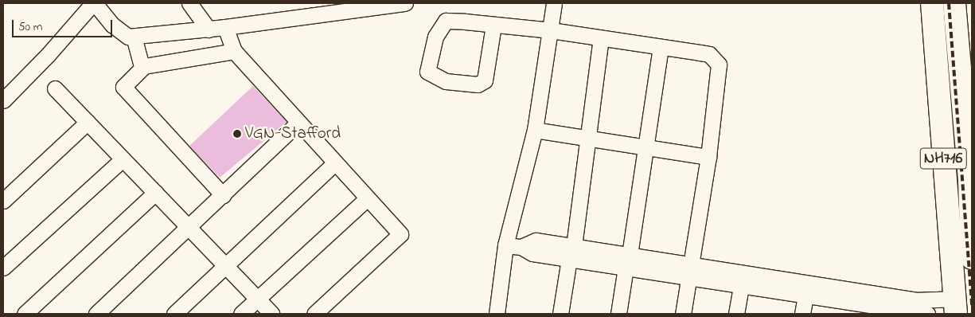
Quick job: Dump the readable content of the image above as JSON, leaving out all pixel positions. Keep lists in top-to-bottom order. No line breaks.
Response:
{"streets":{"highway":["NH716"]},"places":["VGN-Stafford"],"scale_bar":"50 m"}
